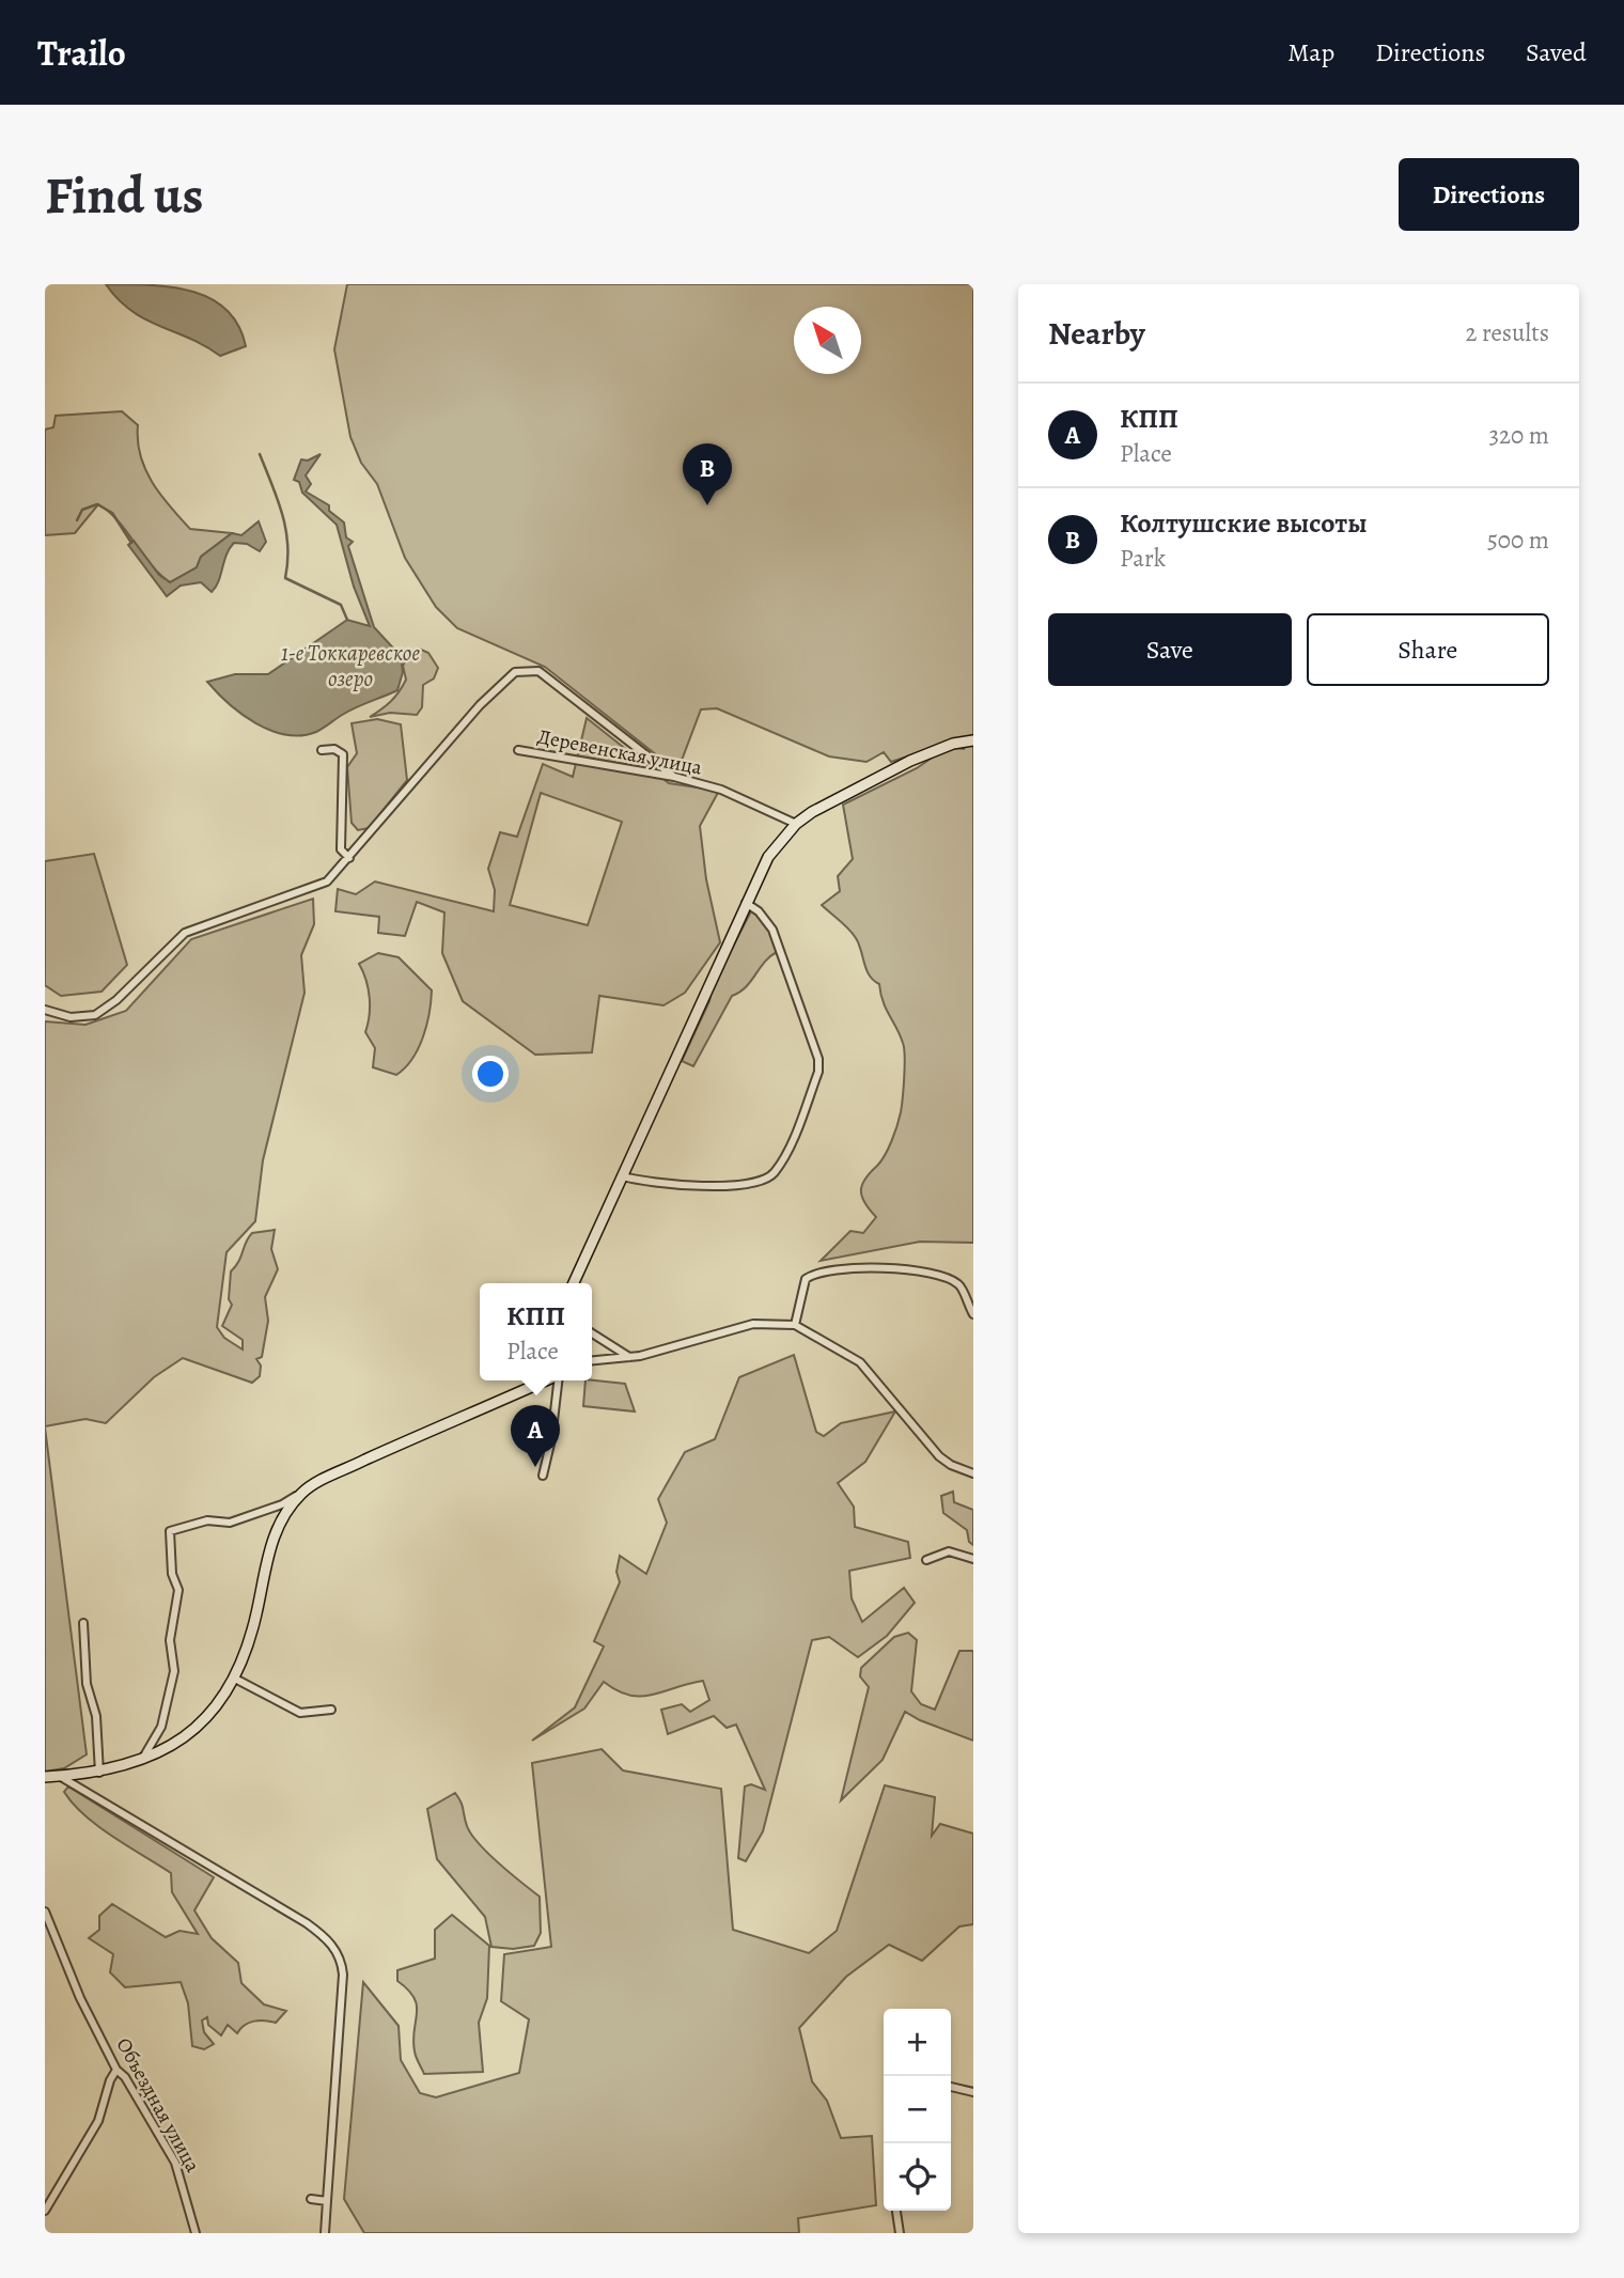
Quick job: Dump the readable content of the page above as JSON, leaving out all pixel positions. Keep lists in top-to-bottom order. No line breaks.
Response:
{"streets":{"street":["Деревенская улица","Объездная улица"]},"water":["1-е Токкаревское озеро"],"north":"top left","page":{"header":"Trailo","nav":["Map","Directions","Saved"],"buttons":["Directions",["Save","Share"]],"title":"Find us","heading":["Nearby","2 results"],"list":[{"mark":"A","name":"КПП","note":"Place","value":"320 m"},{"mark":"B","name":"Колтушские высоты","note":"Park","value":"500 m"}],"pins":["B","A"],"popup":["КПП","Place"],"map_buttons":["+","−"]}}
